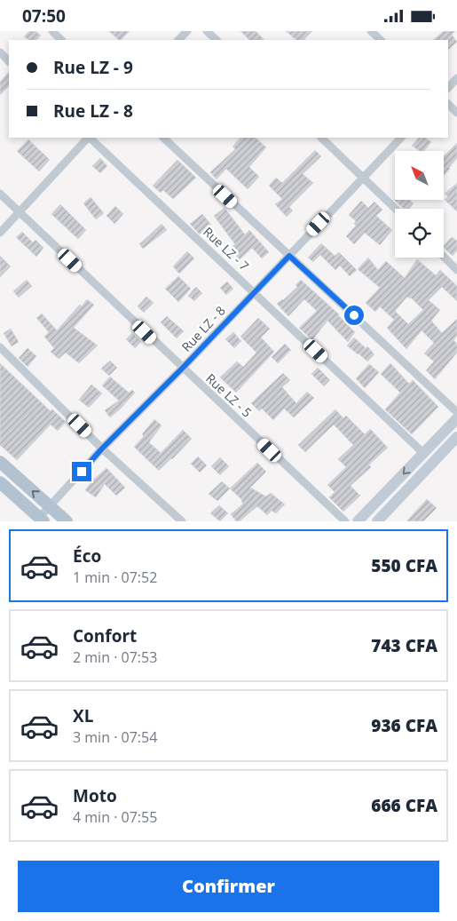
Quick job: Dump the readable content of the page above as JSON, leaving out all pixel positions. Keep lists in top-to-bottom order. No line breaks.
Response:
{"streets":{"street":["Rue LZ - 7","Rue LZ - 8","Rue LZ - 5"]},"crossings":[["Rue LZ - 7","Rue LZ - 8"],["Rue LZ - 8","Rue LZ - 5"]],"north":"top left","page":{"status":"07:50","banner":["Rue LZ - 9","Rue LZ - 8"],"list":[{"name":"Éco","note":"1 min · 07:52","value":"550 CFA"},{"name":"Confort","note":"2 min · 07:53","value":"743 CFA"},{"name":"XL","note":"3 min · 07:54","value":"936 CFA"},{"name":"Moto","note":"4 min · 07:55","value":"666 CFA"}],"buttons":"Confirmer"}}
